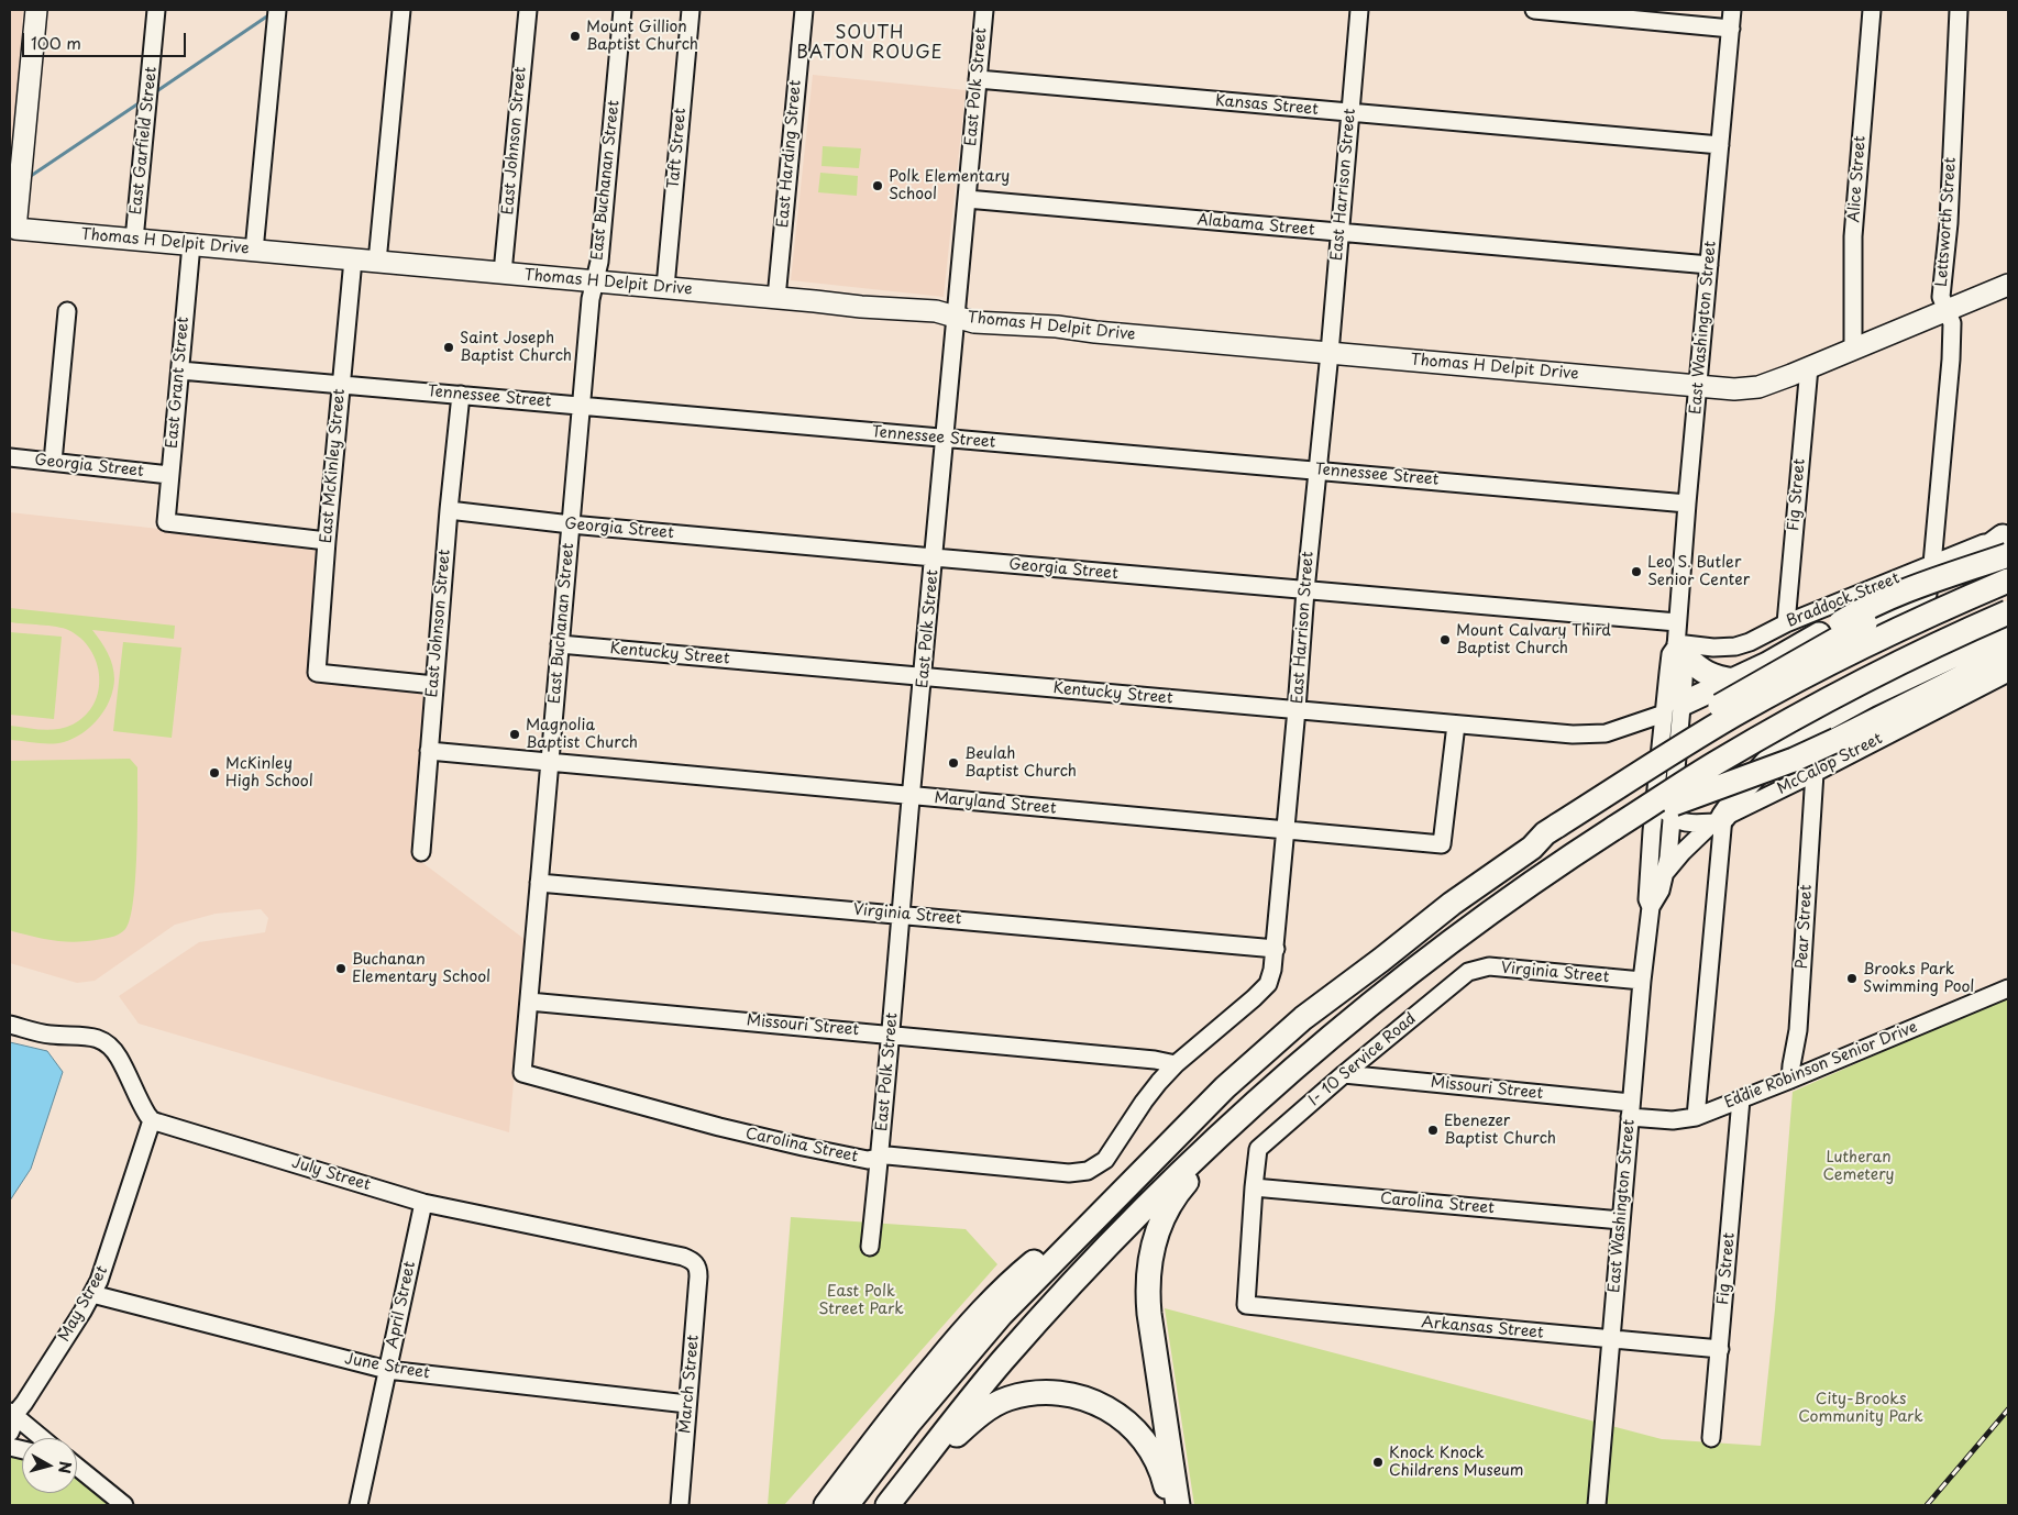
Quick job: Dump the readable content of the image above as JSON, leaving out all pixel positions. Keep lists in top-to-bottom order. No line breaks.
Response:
{"streets":{"main road":["Thomas H Delpit Drive"],"street":["East Polk Street","Kansas Street","East Garfield Street","East Johnson Street","Taft Street","East Harding Street","Alice Street","East Buchanan Street","East Harrison Street","Lettsworth Street","Alabama Street","East Washington Street","East Grant Street","Tennessee Street","Georgia Street","East McKinley Street","Fig Street","Braddock Street","Kentucky Street","McCalop Street","Maryland Street","Virginia Street","Pear Street","Missouri Street","I- 10 Service Road","Eddie Robinson Senior Drive","Carolina Street","July Street","May Street","April Street","Arkansas Street","June Street","March Street"]},"crossings":[["East Polk Street","Kansas Street"],["East Polk Street","Alabama Street"],["East Polk Street","Thomas H Delpit Drive"],["East Polk Street","Tennessee Street"],["East Polk Street","Georgia Street"],["East Polk Street","Kentucky Street"],["East Polk Street","Maryland Street"],["East Polk Street","Virginia Street"],["East Polk Street","Missouri Street"],["East Polk Street","Carolina Street"],["Kansas Street","East Harrison Street"],["Kansas Street","East Washington Street"],["East Garfield Street","Thomas H Delpit Drive"],["East Johnson Street","Thomas H Delpit Drive"],["East Johnson Street","Tennessee Street"],["East Johnson Street","Georgia Street"],["East Johnson Street","East McKinley Street"],["East Johnson Street","Maryland Street"],["Taft Street","Thomas H Delpit Drive"],["East Harding Street","Thomas H Delpit Drive"],["Alice Street","Thomas H Delpit Drive"],["East Buchanan Street","Thomas H Delpit Drive"],["East Buchanan Street","Tennessee Street"],["East Buchanan Street","Georgia Street"],["East Buchanan Street","Kentucky Street"],["East Buchanan Street","Maryland Street"],["East Buchanan Street","Virginia Street"],["East Buchanan Street","Missouri Street"],["East Buchanan Street","Carolina Street"],["East Harrison Street","Alabama Street"],["East Harrison Street","Thomas H Delpit Drive"],["East Harrison Street","Tennessee Street"],["East Harrison Street","Georgia Street"],["East Harrison Street","Kentucky Street"],["East Harrison Street","Maryland Street"],["East Harrison Street","Virginia Street"],["East Harrison Street","Missouri Street"],["East Harrison Street","Carolina Street"],["Lettsworth Street","Thomas H Delpit Drive"],["Lettsworth Street","Braddock Street"],["Alabama Street","East Washington Street"],["Thomas H Delpit Drive","East Washington Street"],["Thomas H Delpit Drive","East Grant Street"],["Thomas H Delpit Drive","East McKinley Street"],["Thomas H Delpit Drive","Fig Street"],["East Washington Street","Tennessee Street"],["East Washington Street","Georgia Street"],["East Washington Street","Braddock Street"],["East Washington Street","Kentucky Street"],["East Washington Street","Virginia Street"],["East Washington Street","Missouri Street"],["East Washington Street","Eddie Robinson Senior Drive"],["East Washington Street","Carolina Street"],["East Washington Street","Arkansas Street"],["East Grant Street","Tennessee Street"],["East Grant Street","Georgia Street"],["East Grant Street","East McKinley Street"],["Tennessee Street","East McKinley Street"],["Fig Street","Braddock Street"],["Fig Street","Eddie Robinson Senior Drive"],["Fig Street","Arkansas Street"],["Kentucky Street","Maryland Street"],["McCalop Street","Pear Street"],["Virginia Street","I- 10 Service Road"],["Pear Street","Eddie Robinson Senior Drive"],["Missouri Street","I- 10 Service Road"],["Missouri Street","Eddie Robinson Senior Drive"],["I- 10 Service Road","Carolina Street"],["I- 10 Service Road","Arkansas Street"],["Carolina Street","Arkansas Street"],["July Street","May Street"],["July Street","April Street"],["July Street","March Street"],["May Street","June Street"],["April Street","June Street"],["June Street","March Street"]],"districts":["SOUTH BATON ROUGE"],"parks":["Lutheran Cemetery","East Polk Street Park","City-Brooks Community Park"],"places":["Mount Gillion Baptist Church","Polk Elementary School","Saint Joseph Baptist Church","Leo S. Butler Senior Center","Mount Calvary Third Baptist Church","Magnolia Baptist Church","Beulah Baptist Church","McKinley High School","Buchanan Elementary School","Brooks Park Swimming Pool","Ebenezer Baptist Church","Knock Knock Childrens Museum"],"scale_bar":"100 m","north":"right"}
